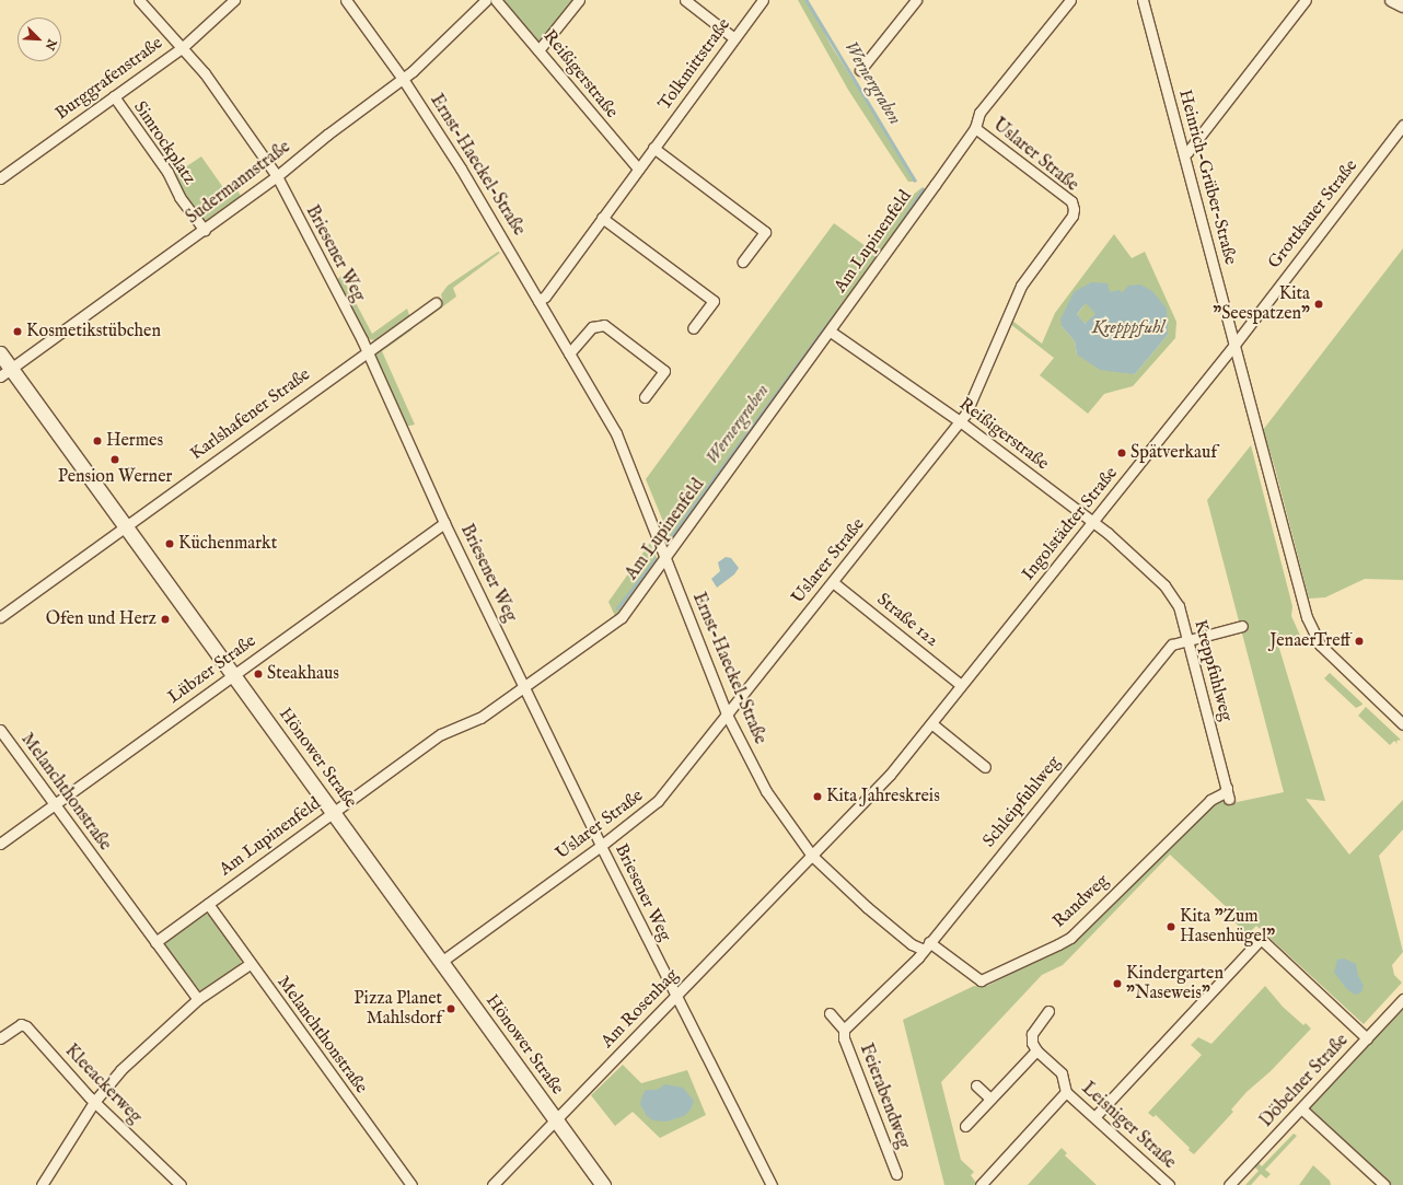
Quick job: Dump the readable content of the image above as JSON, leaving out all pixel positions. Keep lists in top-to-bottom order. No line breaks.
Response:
{"streets":{"main road":["Hönower Straße"],"street":["Tolkmittstraße","Reißigerstraße","Burggrafenstraße","Simrockplatz","Uslarer Straße","Ernst-Haeckel-Straße","Heinrich-Grüber-Straße","Sudermannstraße","Grottkauer Straße","Am Lupinenfeld","Briesener Weg","Karlshafener Straße","Ingolstädter Straße","Straße 122","Lübzer Straße","Kreppfuhlweg","Melanchthonstraße","Schleipfuhlweg","Randweg","Am Rosenhag","Döbelner Straße","Kleeackerweg","Feierabendweg","Leisniger Straße"]},"crossings":[["Tolkmittstraße","Reißigerstraße"],["Tolkmittstraße","Ernst-Haeckel-Straße"],["Reißigerstraße","Uslarer Straße"],["Reißigerstraße","Am Lupinenfeld"],["Reißigerstraße","Ingolstädter Straße"],["Reißigerstraße","Kreppfuhlweg"],["Burggrafenstraße","Simrockplatz"],["Burggrafenstraße","Briesener Weg"],["Simrockplatz","Sudermannstraße"],["Uslarer Straße","Ernst-Haeckel-Straße"],["Uslarer Straße","Am Lupinenfeld"],["Uslarer Straße","Briesener Weg"],["Uslarer Straße","Straße 122"],["Uslarer Straße","Hönower Straße"],["Ernst-Haeckel-Straße","Sudermannstraße"],["Ernst-Haeckel-Straße","Am Lupinenfeld"],["Ernst-Haeckel-Straße","Ingolstädter Straße"],["Ernst-Haeckel-Straße","Schleipfuhlweg"],["Ernst-Haeckel-Straße","Randweg"],["Ernst-Haeckel-Straße","Am Rosenhag"],["Heinrich-Grüber-Straße","Grottkauer Straße"],["Heinrich-Grüber-Straße","Ingolstädter Straße"],["Sudermannstraße","Briesener Weg"],["Sudermannstraße","Hönower Straße"],["Grottkauer Straße","Ingolstädter Straße"],["Am Lupinenfeld","Briesener Weg"],["Am Lupinenfeld","Hönower Straße"],["Am Lupinenfeld","Melanchthonstraße"],["Briesener Weg","Karlshafener Straße"],["Briesener Weg","Lübzer Straße"],["Briesener Weg","Am Rosenhag"],["Karlshafener Straße","Hönower Straße"],["Ingolstädter Straße","Straße 122"],["Ingolstädter Straße","Am Rosenhag"],["Lübzer Straße","Hönower Straße"],["Lübzer Straße","Melanchthonstraße"],["Kreppfuhlweg","Schleipfuhlweg"],["Kreppfuhlweg","Randweg"],["Hönower Straße","Am Rosenhag"],["Schleipfuhlweg","Randweg"],["Schleipfuhlweg","Feierabendweg"]],"water":["Wernergraben","Krepppfuhl"],"places":["Kita \"Seespatzen\"","Kosmetikstübchen","Hermes","Spätverkauf","Pension Werner","Küchenmarkt","Ofen und Herz","JenaerTreff","Steakhaus","Kita Jahreskreis","Kita \"Zum Hasenhügel\"","Kindergarten \"Naseweis\"","Pizza Planet Mahlsdorf"],"north":"bottom right"}
